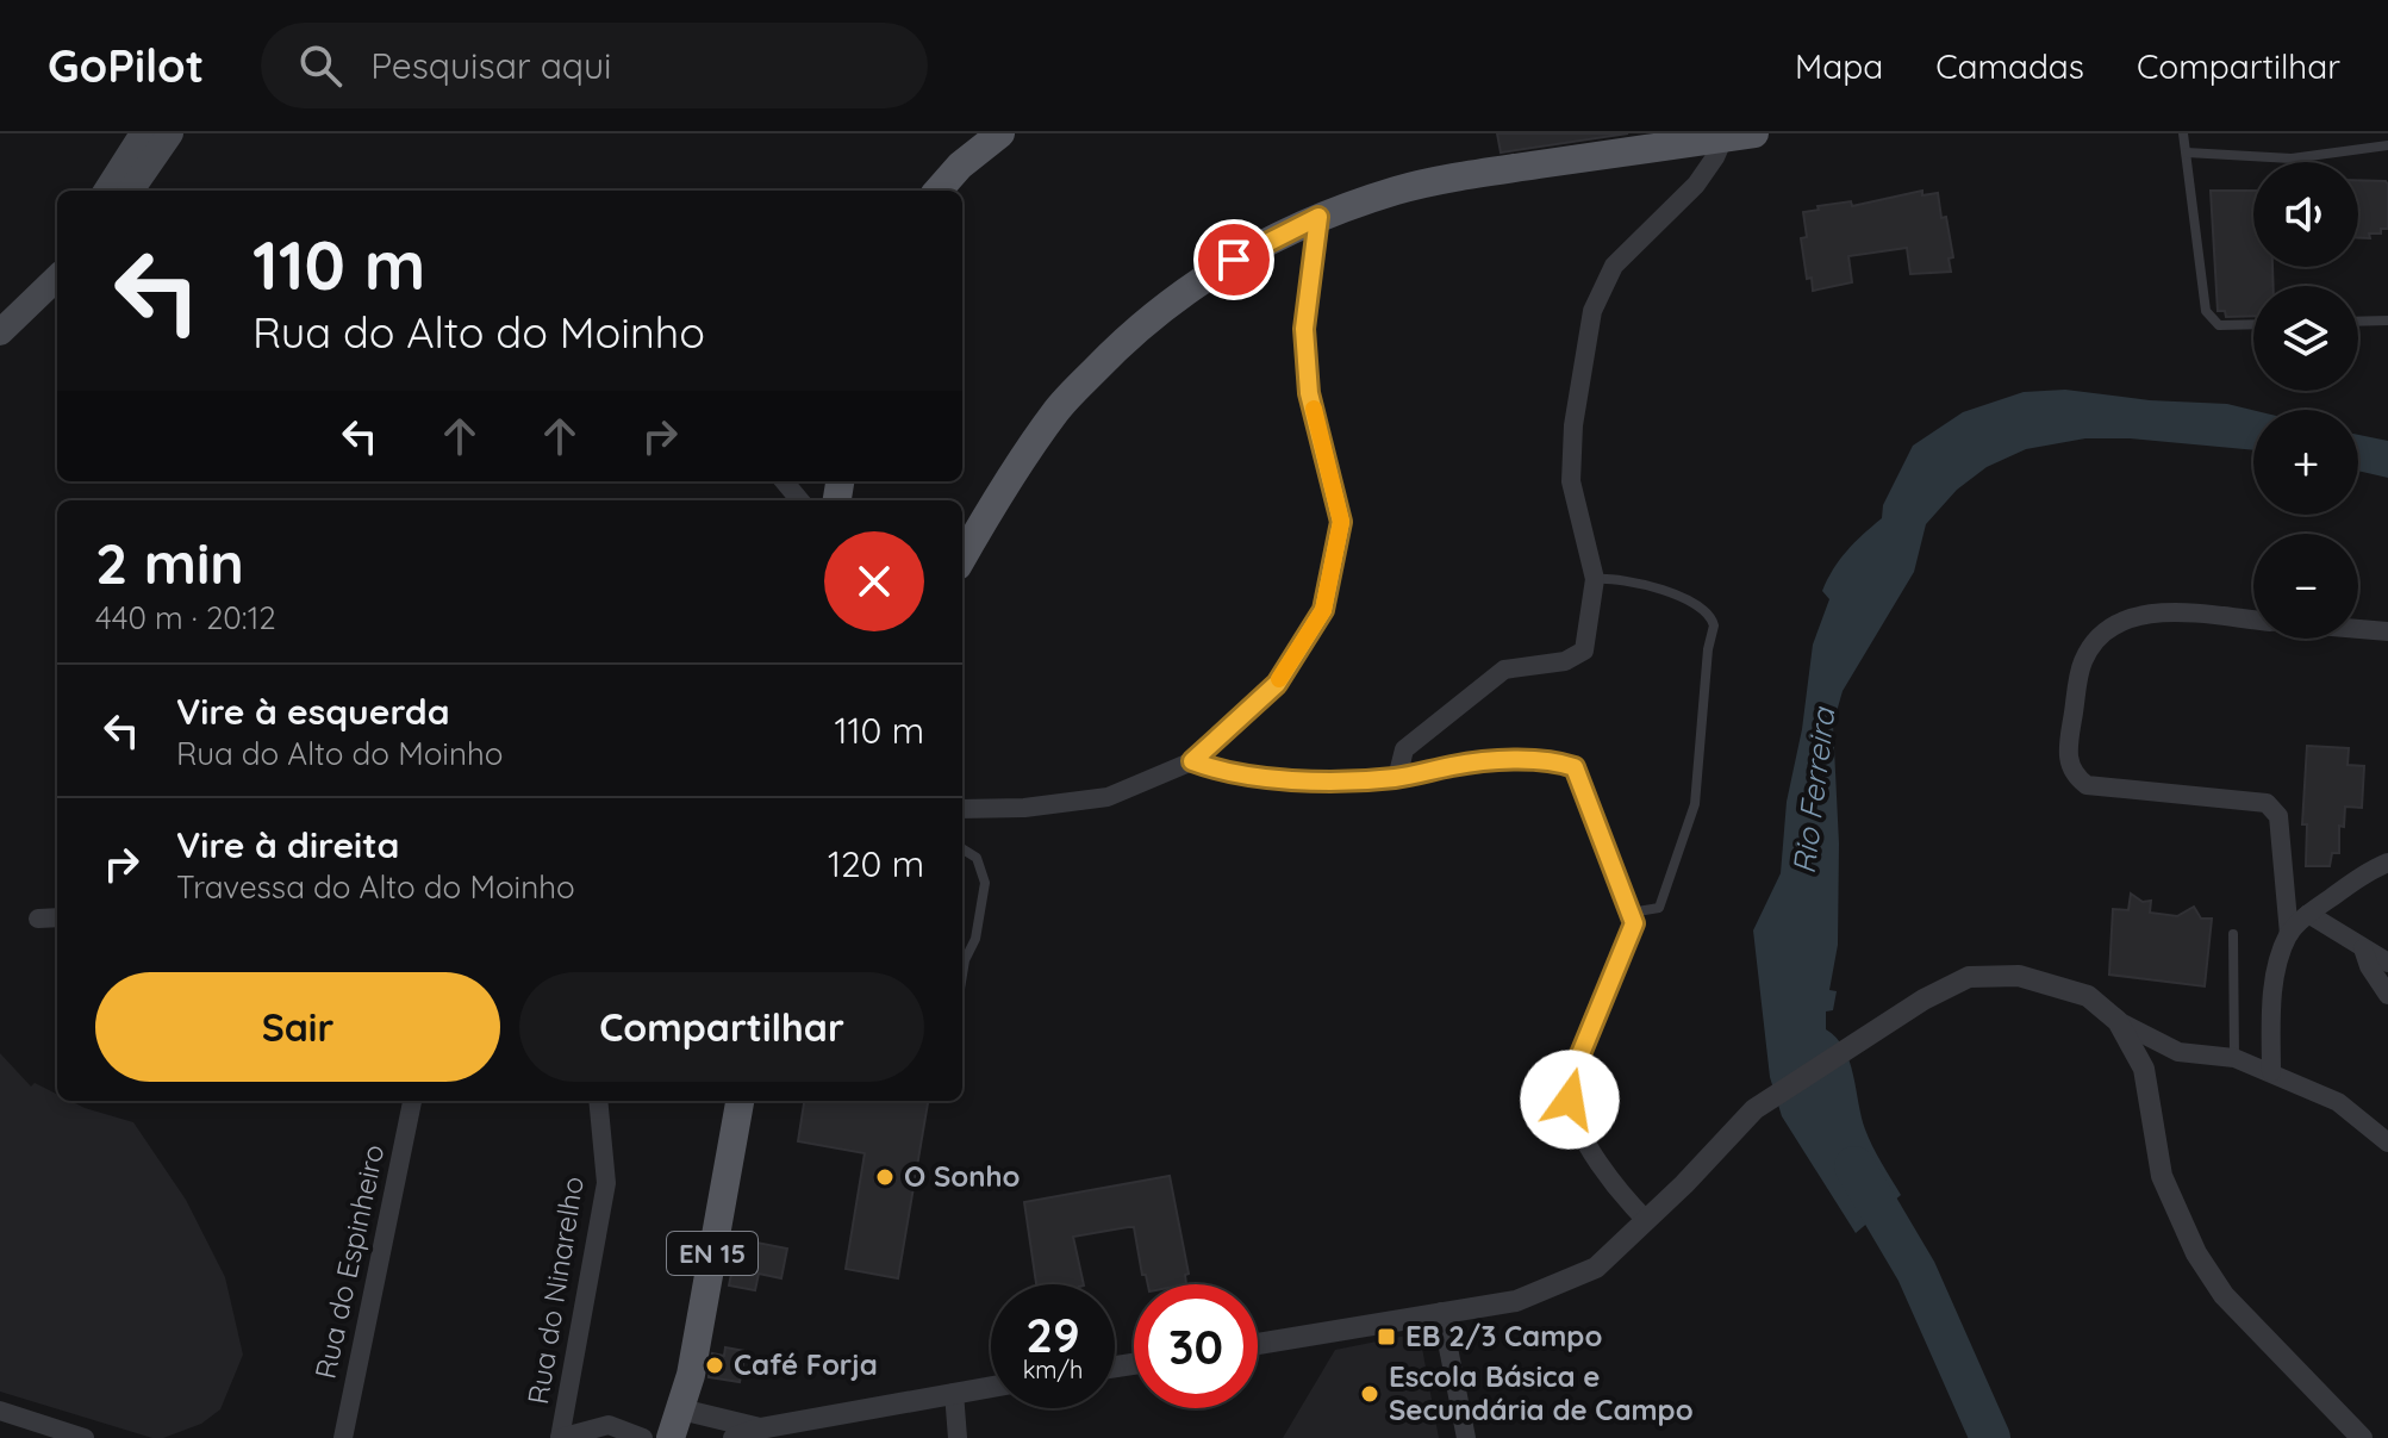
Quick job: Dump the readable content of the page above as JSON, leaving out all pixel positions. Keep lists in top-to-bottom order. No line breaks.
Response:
{"streets":{"main road":["EN 15"],"street":["Rua do Espinheiro","Rua do Ninarelho"]},"water":["Rio Ferreira"],"places":{"other":["O Sonho","Café Forja","Escola Básica e Secundária de Campo"],"transit":["EB 2/3 Campo"]},"page":{"header":"GoPilot","search":"Pesquisar aqui","nav":["Mapa","Camadas","Compartilhar"],"map_buttons":["+","−"],"turn":["110 m","Rua do Alto do Moinho"],"heading":["2 min","440 m · 20:12"],"list":[{"name":"Vire à esquerda","note":"Rua do Alto do Moinho","value":"110 m"},{"name":"Vire à direita","note":"Travessa do Alto do Moinho","value":"120 m"}],"buttons":["Sair","Compartilhar"],"speed":"29 km/h","limit":"30"}}
